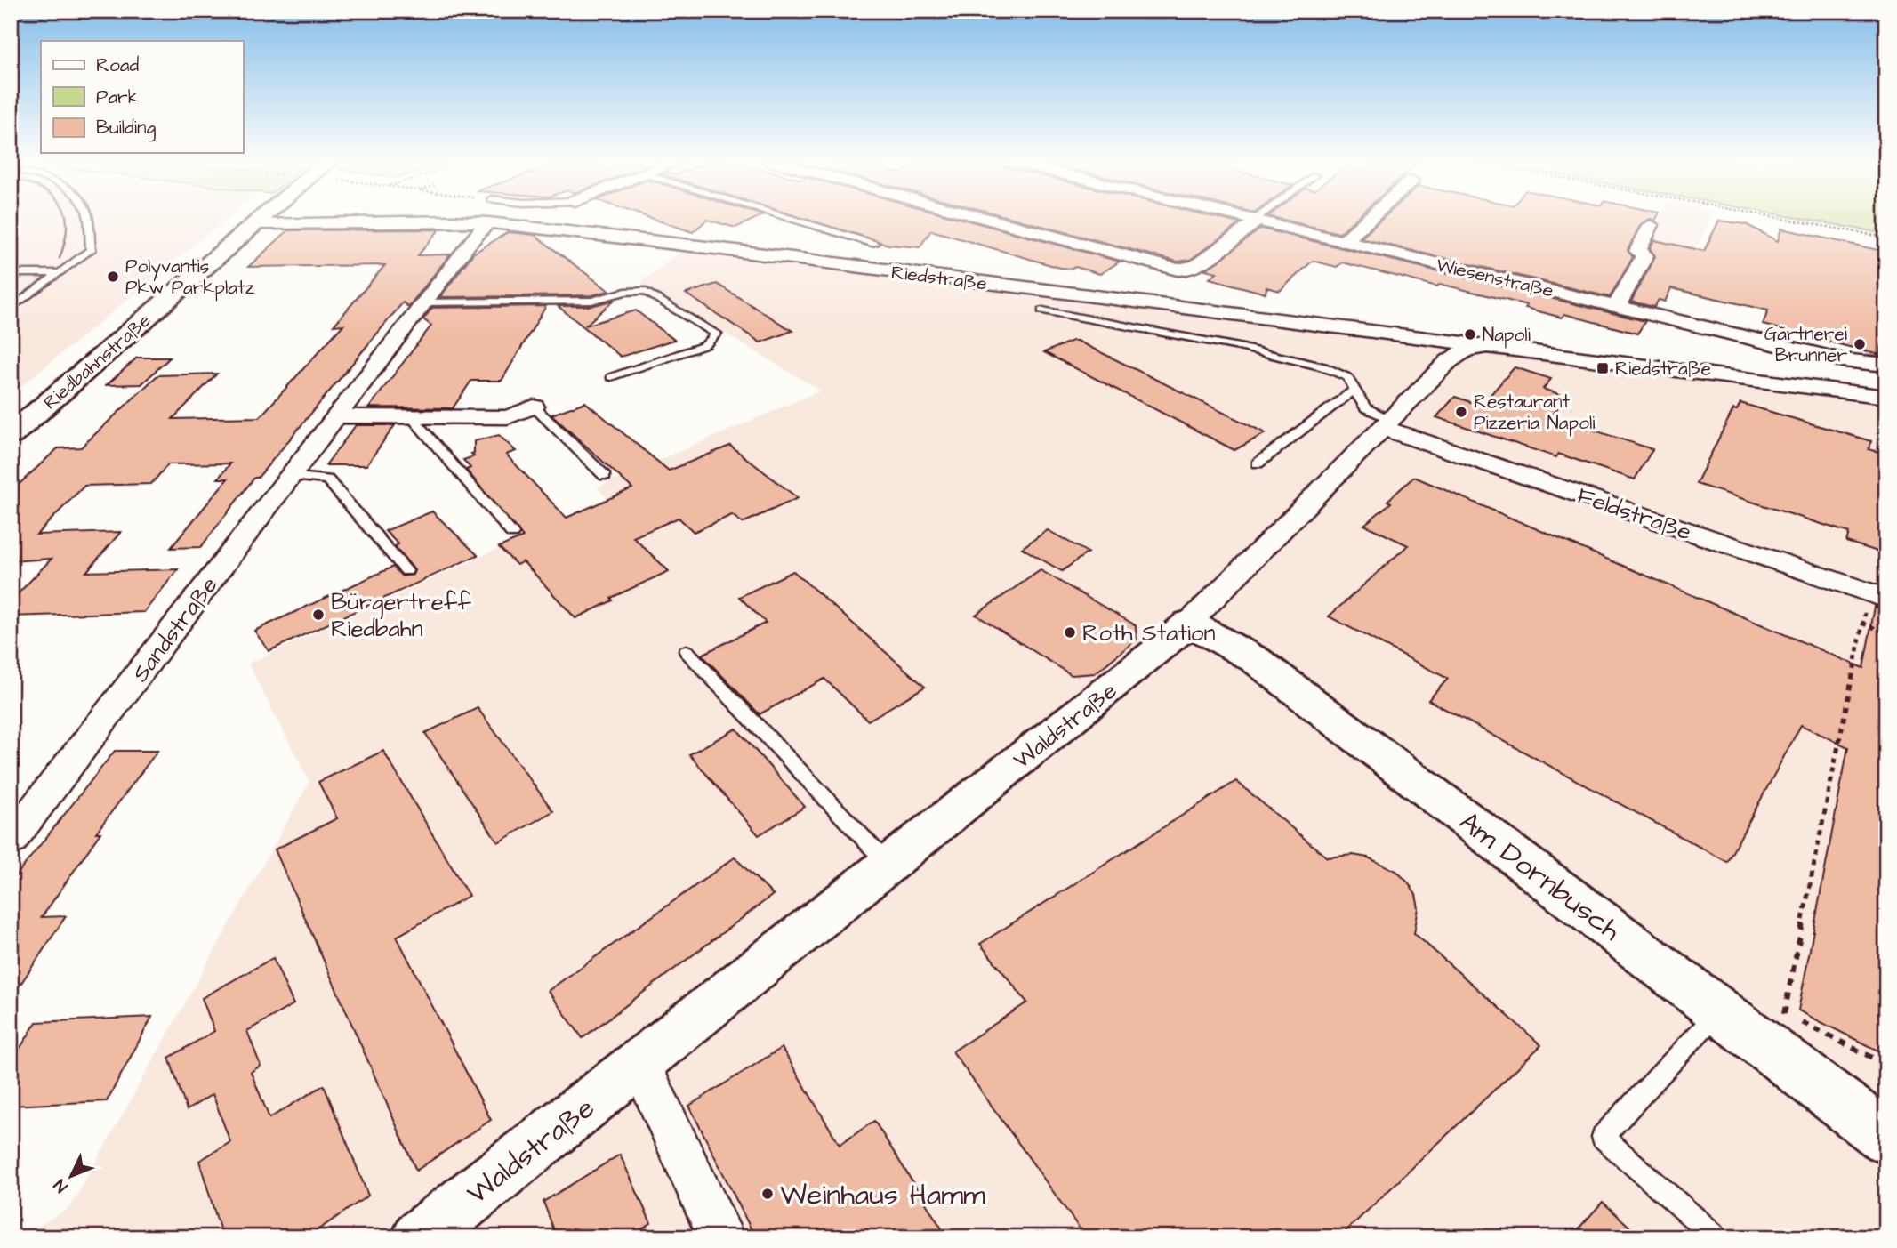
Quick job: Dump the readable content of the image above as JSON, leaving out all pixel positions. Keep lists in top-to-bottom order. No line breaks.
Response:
{"streets":{"street":["Riedstraße","Wiesenstraße","Riedbahnstraße","Feldstraße","Sandstraße","Waldstraße","Am Dornbusch"]},"crossings":[["Riedstraße","Waldstraße"],["Feldstraße","Waldstraße"],["Waldstraße","Am Dornbusch"]],"places":{"other":["Polyvantis Pkw Parkplatz","Napoli","Gärtnerei Brunner","Restaurant Pizzeria Napoli","Bürgertreff Riedbahn","Roth Station","Weinhaus Hamm"],"transit":["Riedstraße"]},"legend":["Road","Park","Building"],"north":"bottom left"}
